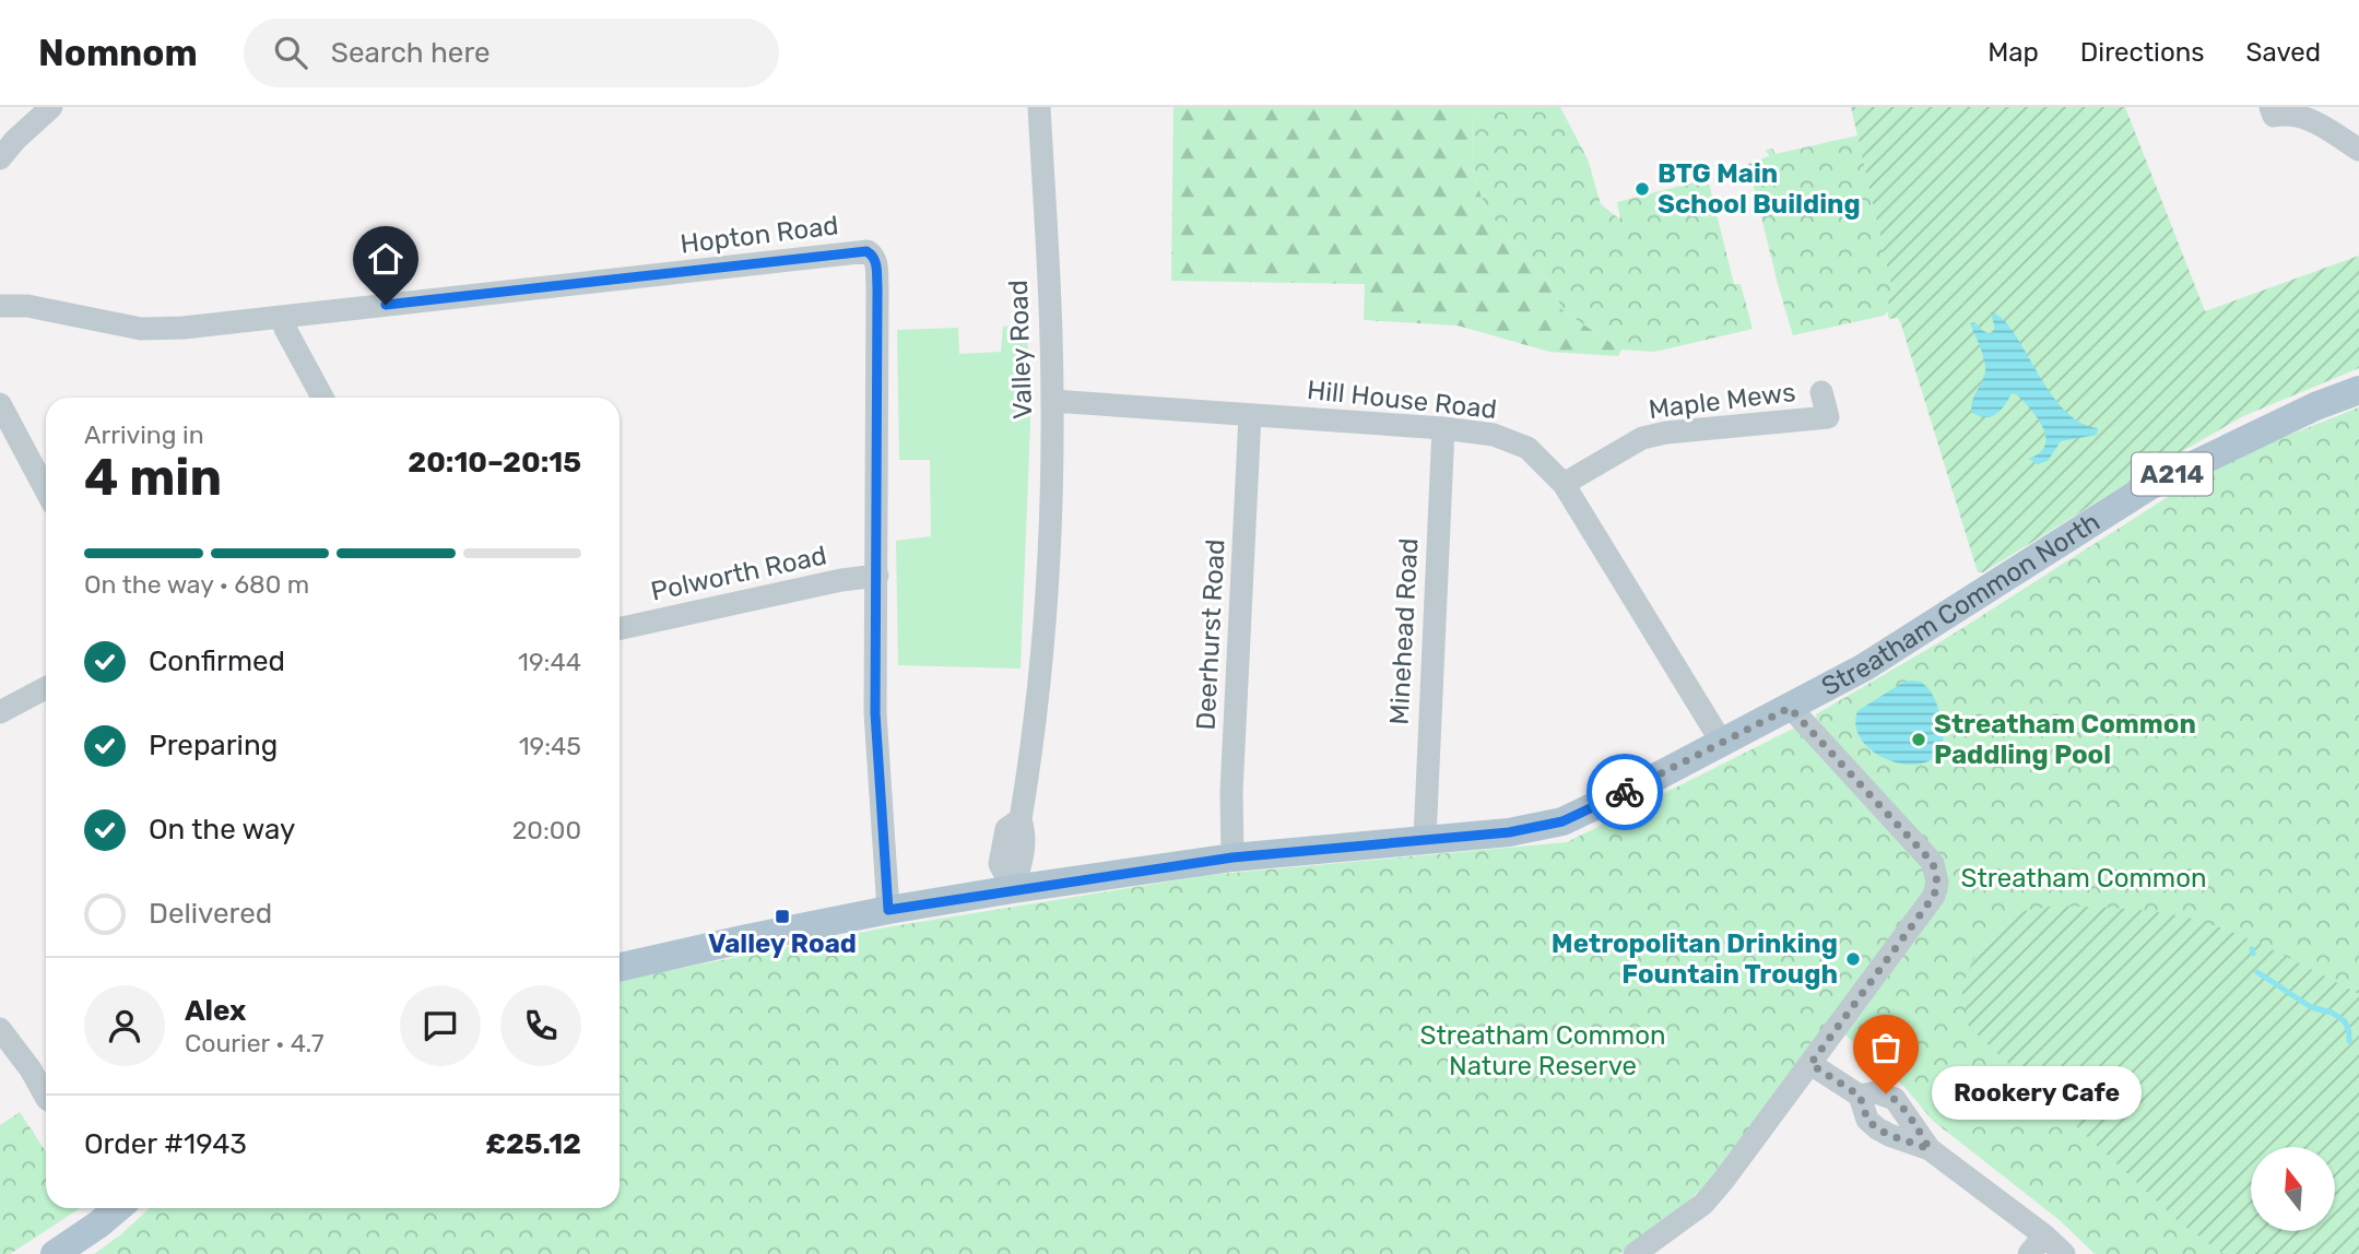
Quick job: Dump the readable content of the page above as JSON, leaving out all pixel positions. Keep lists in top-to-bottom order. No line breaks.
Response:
{"streets":{"main road":["A214","Streatham Common North"],"street":["Hopton Road","Valley Road","Hill House Road","Maple Mews","Polworth Road","Minehead Road","Deerhurst Road"]},"crossings":[["Hopton Road","Polworth Road"],["Hopton Road","Streatham Common North"],["Valley Road","Hill House Road"],["Valley Road","Streatham Common North"],["Hill House Road","Maple Mews"],["Hill House Road","Streatham Common North"],["Hill House Road","Minehead Road"],["Hill House Road","Deerhurst Road"],["Streatham Common North","Minehead Road"],["Streatham Common North","Deerhurst Road"]],"parks":["Streatham Common","Streatham Common Nature Reserve"],"places":{"other":["BTG Main School Building","Streatham Common Paddling Pool","Metropolitan Drinking Fountain Trough","Rookery Cafe"],"transit":["Valley Road"]},"north":"top","page":{"header":"Nomnom","search":"Search here","nav":["Map","Directions","Saved"],"heading":["4 min","Arriving in","20:10–20:15"],"panel":["Alex","Courier · 4.7","Order #1943","£25.12"],"bar":"On the way · 680 m","list":[["Confirmed","19:44"],["Preparing","19:45"],["On the way","20:00"],"Delivered"],"bubble":"Rookery Cafe"}}
